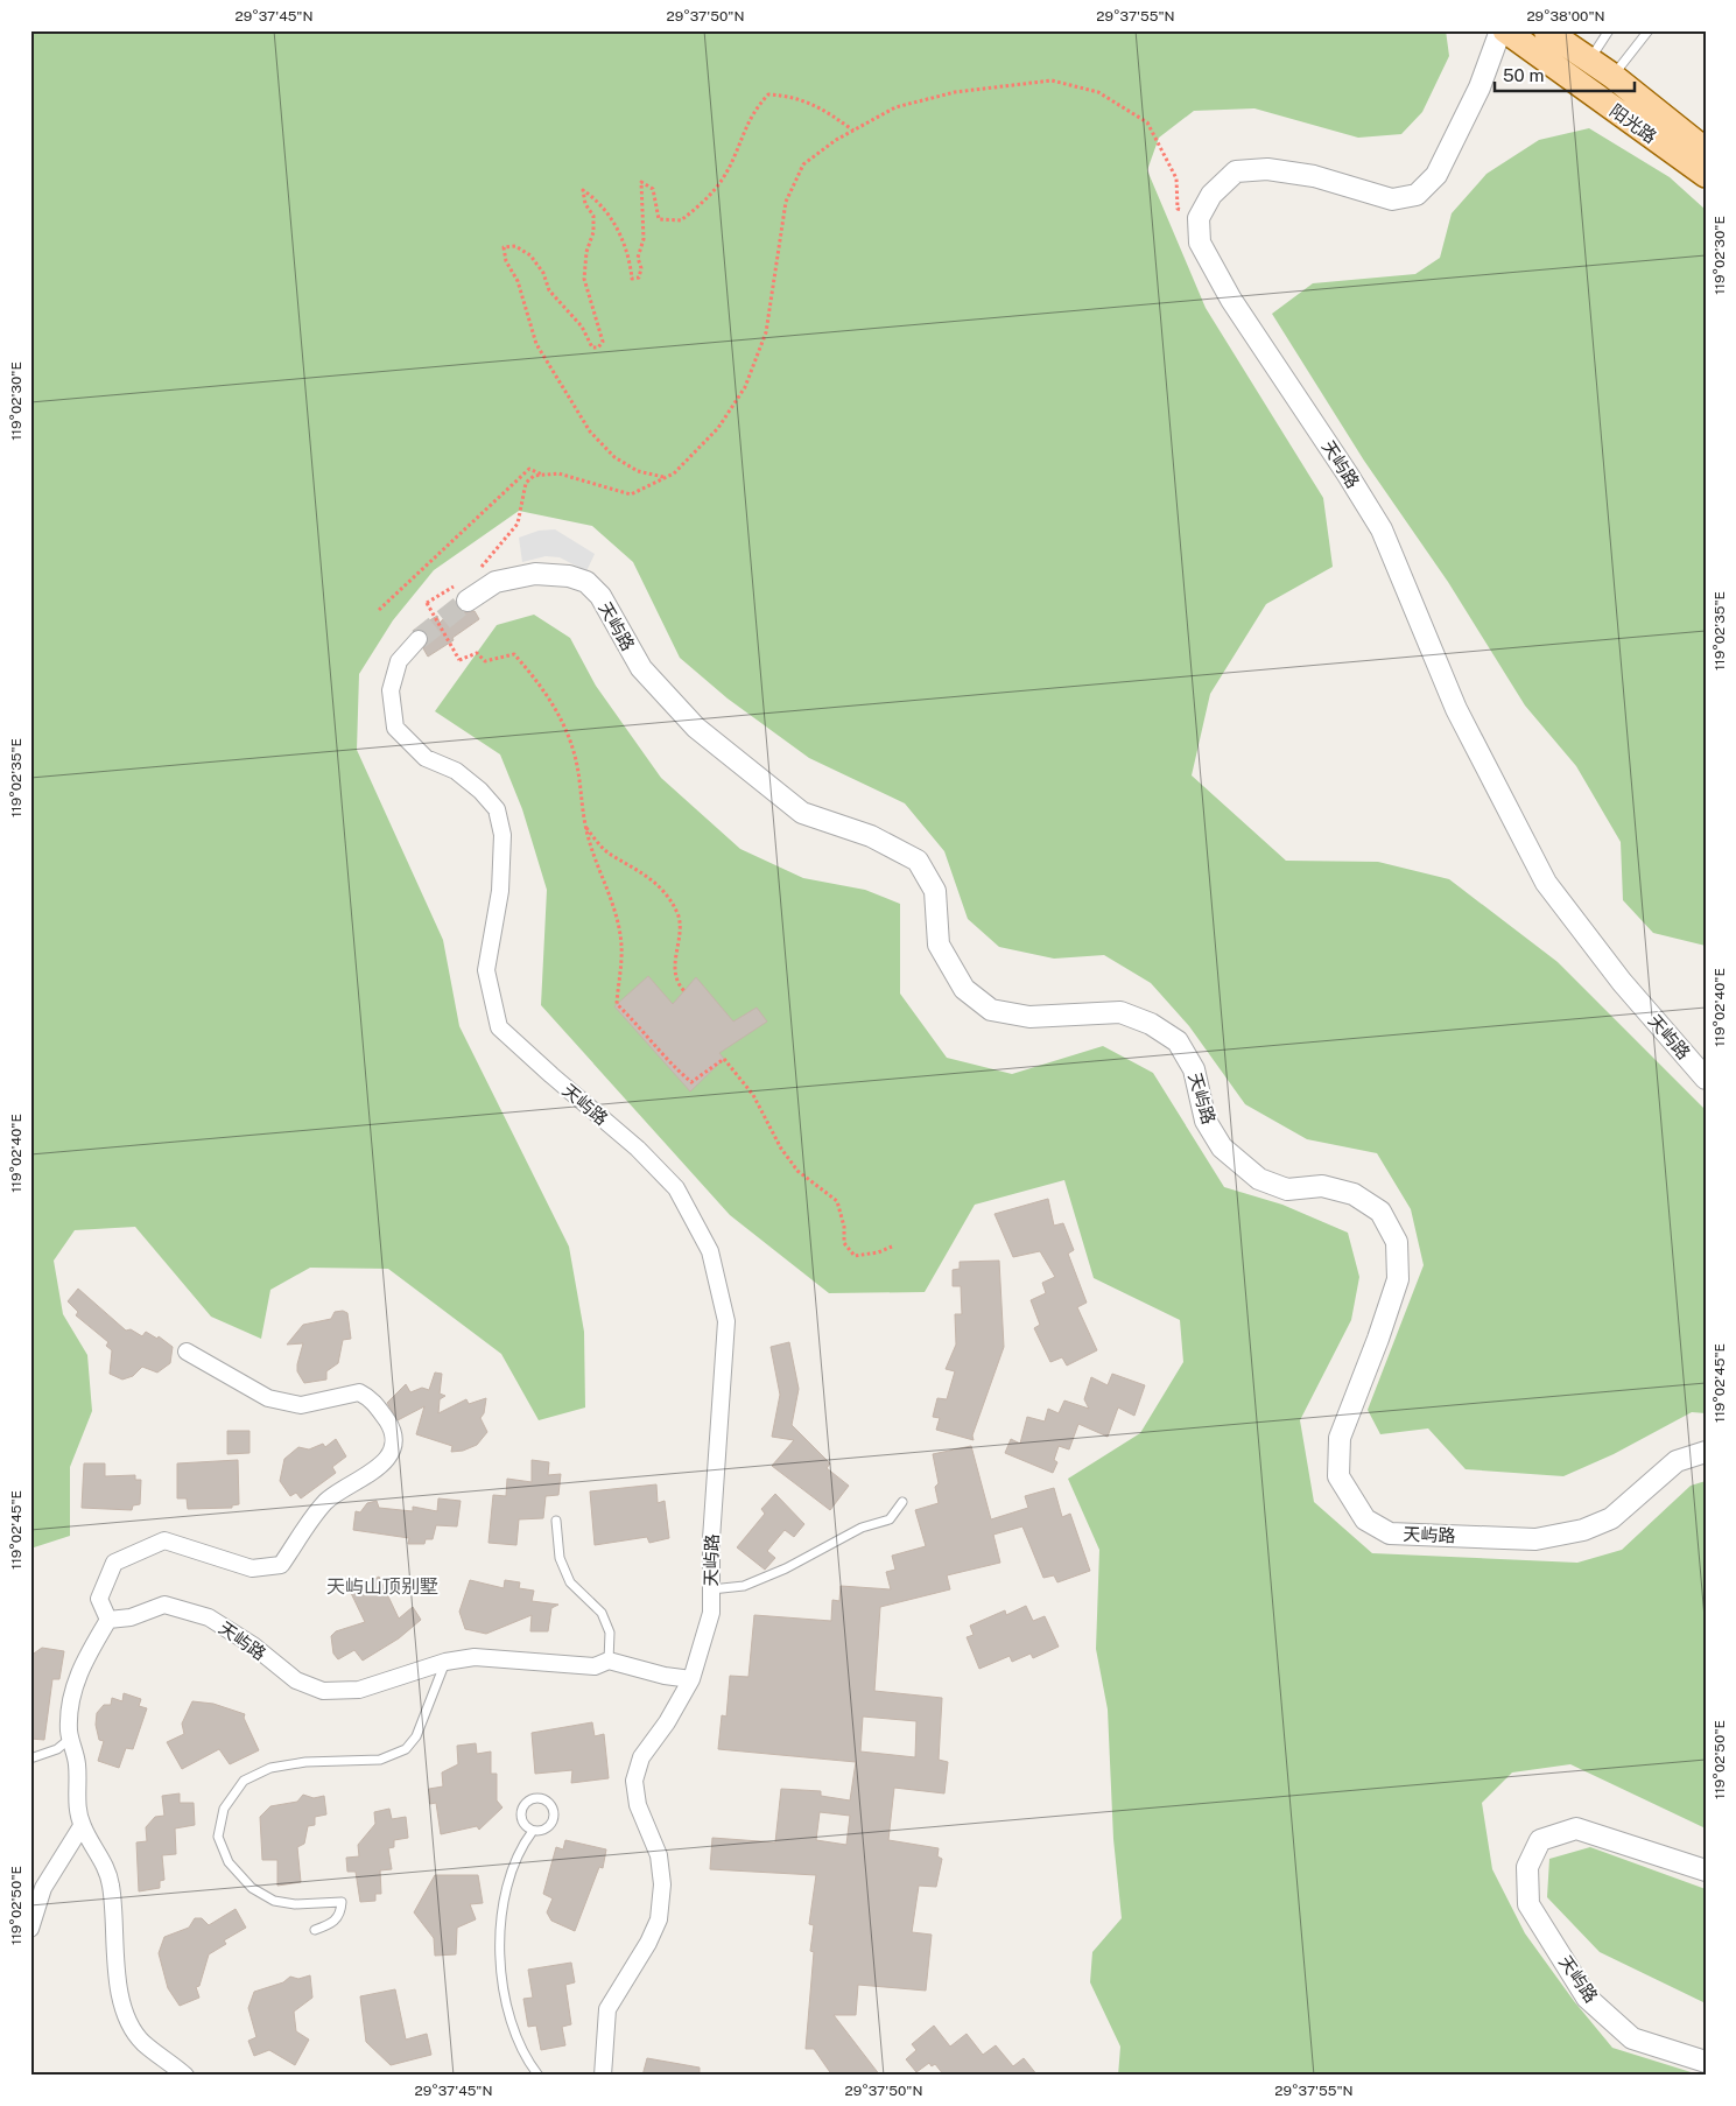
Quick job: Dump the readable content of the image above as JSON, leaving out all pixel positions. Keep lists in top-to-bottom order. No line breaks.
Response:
{"streets":{"main road":["阳光路"],"street":["天屿路"]},"districts":["天屿山顶别墅"],"scale_bar":"50 m","coordinates":["29°37'45\"N","29°37'50\"N","29°37'55\"N","29°38'00\"N","119°02'30\"E","119°02'35\"E","119°02'40\"E","119°02'45\"E","119°02'50\"E"]}
